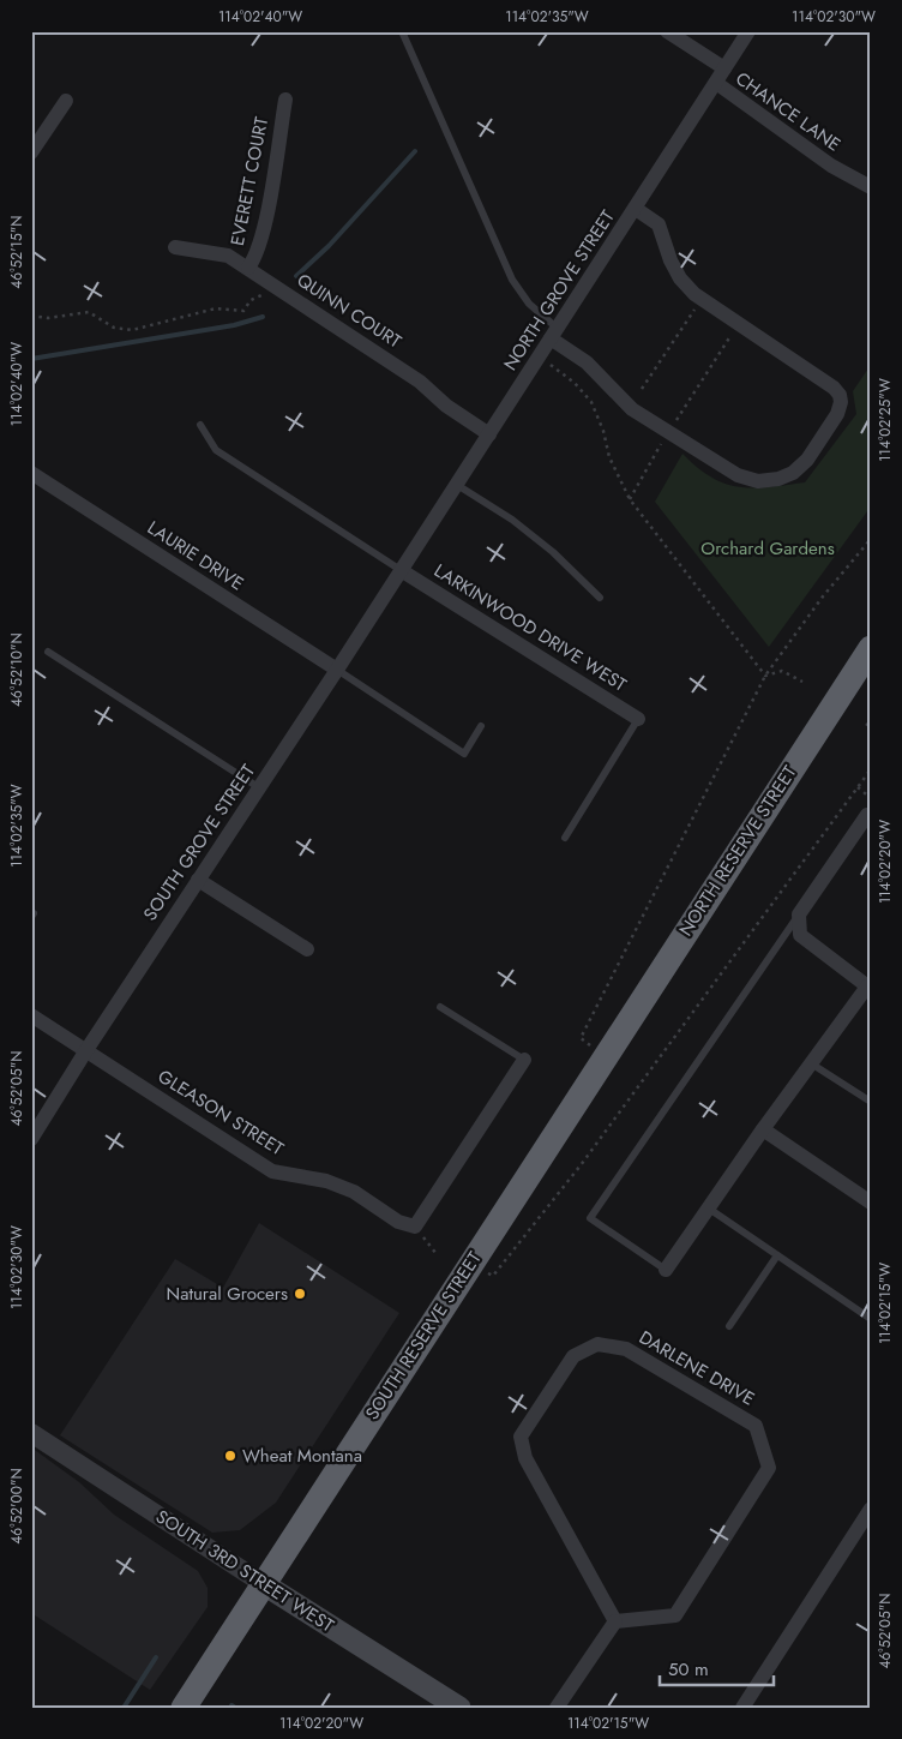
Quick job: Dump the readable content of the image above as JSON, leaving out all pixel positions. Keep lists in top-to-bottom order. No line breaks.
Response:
{"streets":{"highway":["NORTH RESERVE STREET","SOUTH RESERVE STREET"],"main road":["SOUTH 3RD STREET WEST"],"street":["CHANCE LANE","EVERETT COURT","NORTH GROVE STREET","QUINN COURT","LAURIE DRIVE","LARKINWOOD DRIVE WEST","SOUTH GROVE STREET","GLEASON STREET","DARLENE DRIVE"]},"crossings":[["CHANCE LANE","NORTH GROVE STREET"],["EVERETT COURT","QUINN COURT"],["NORTH GROVE STREET","QUINN COURT"],["NORTH GROVE STREET","LARKINWOOD DRIVE WEST"],["NORTH GROVE STREET","SOUTH GROVE STREET"],["LAURIE DRIVE","SOUTH GROVE STREET"],["LARKINWOOD DRIVE WEST","SOUTH GROVE STREET"],["SOUTH GROVE STREET","GLEASON STREET"],["NORTH RESERVE STREET","SOUTH RESERVE STREET"],["SOUTH RESERVE STREET","SOUTH 3RD STREET WEST"]],"parks":["Orchard Gardens"],"places":["Natural Grocers","Wheat Montana"],"scale_bar":"50 m","coordinates":["114°02'40\"W","114°02'35\"W","114°02'30\"W","46°52'15\"N","114°02'25\"W","46°52'10\"N","114°02'20\"W","46°52'05\"N","114°02'15\"W","46°52'00\"N"]}
